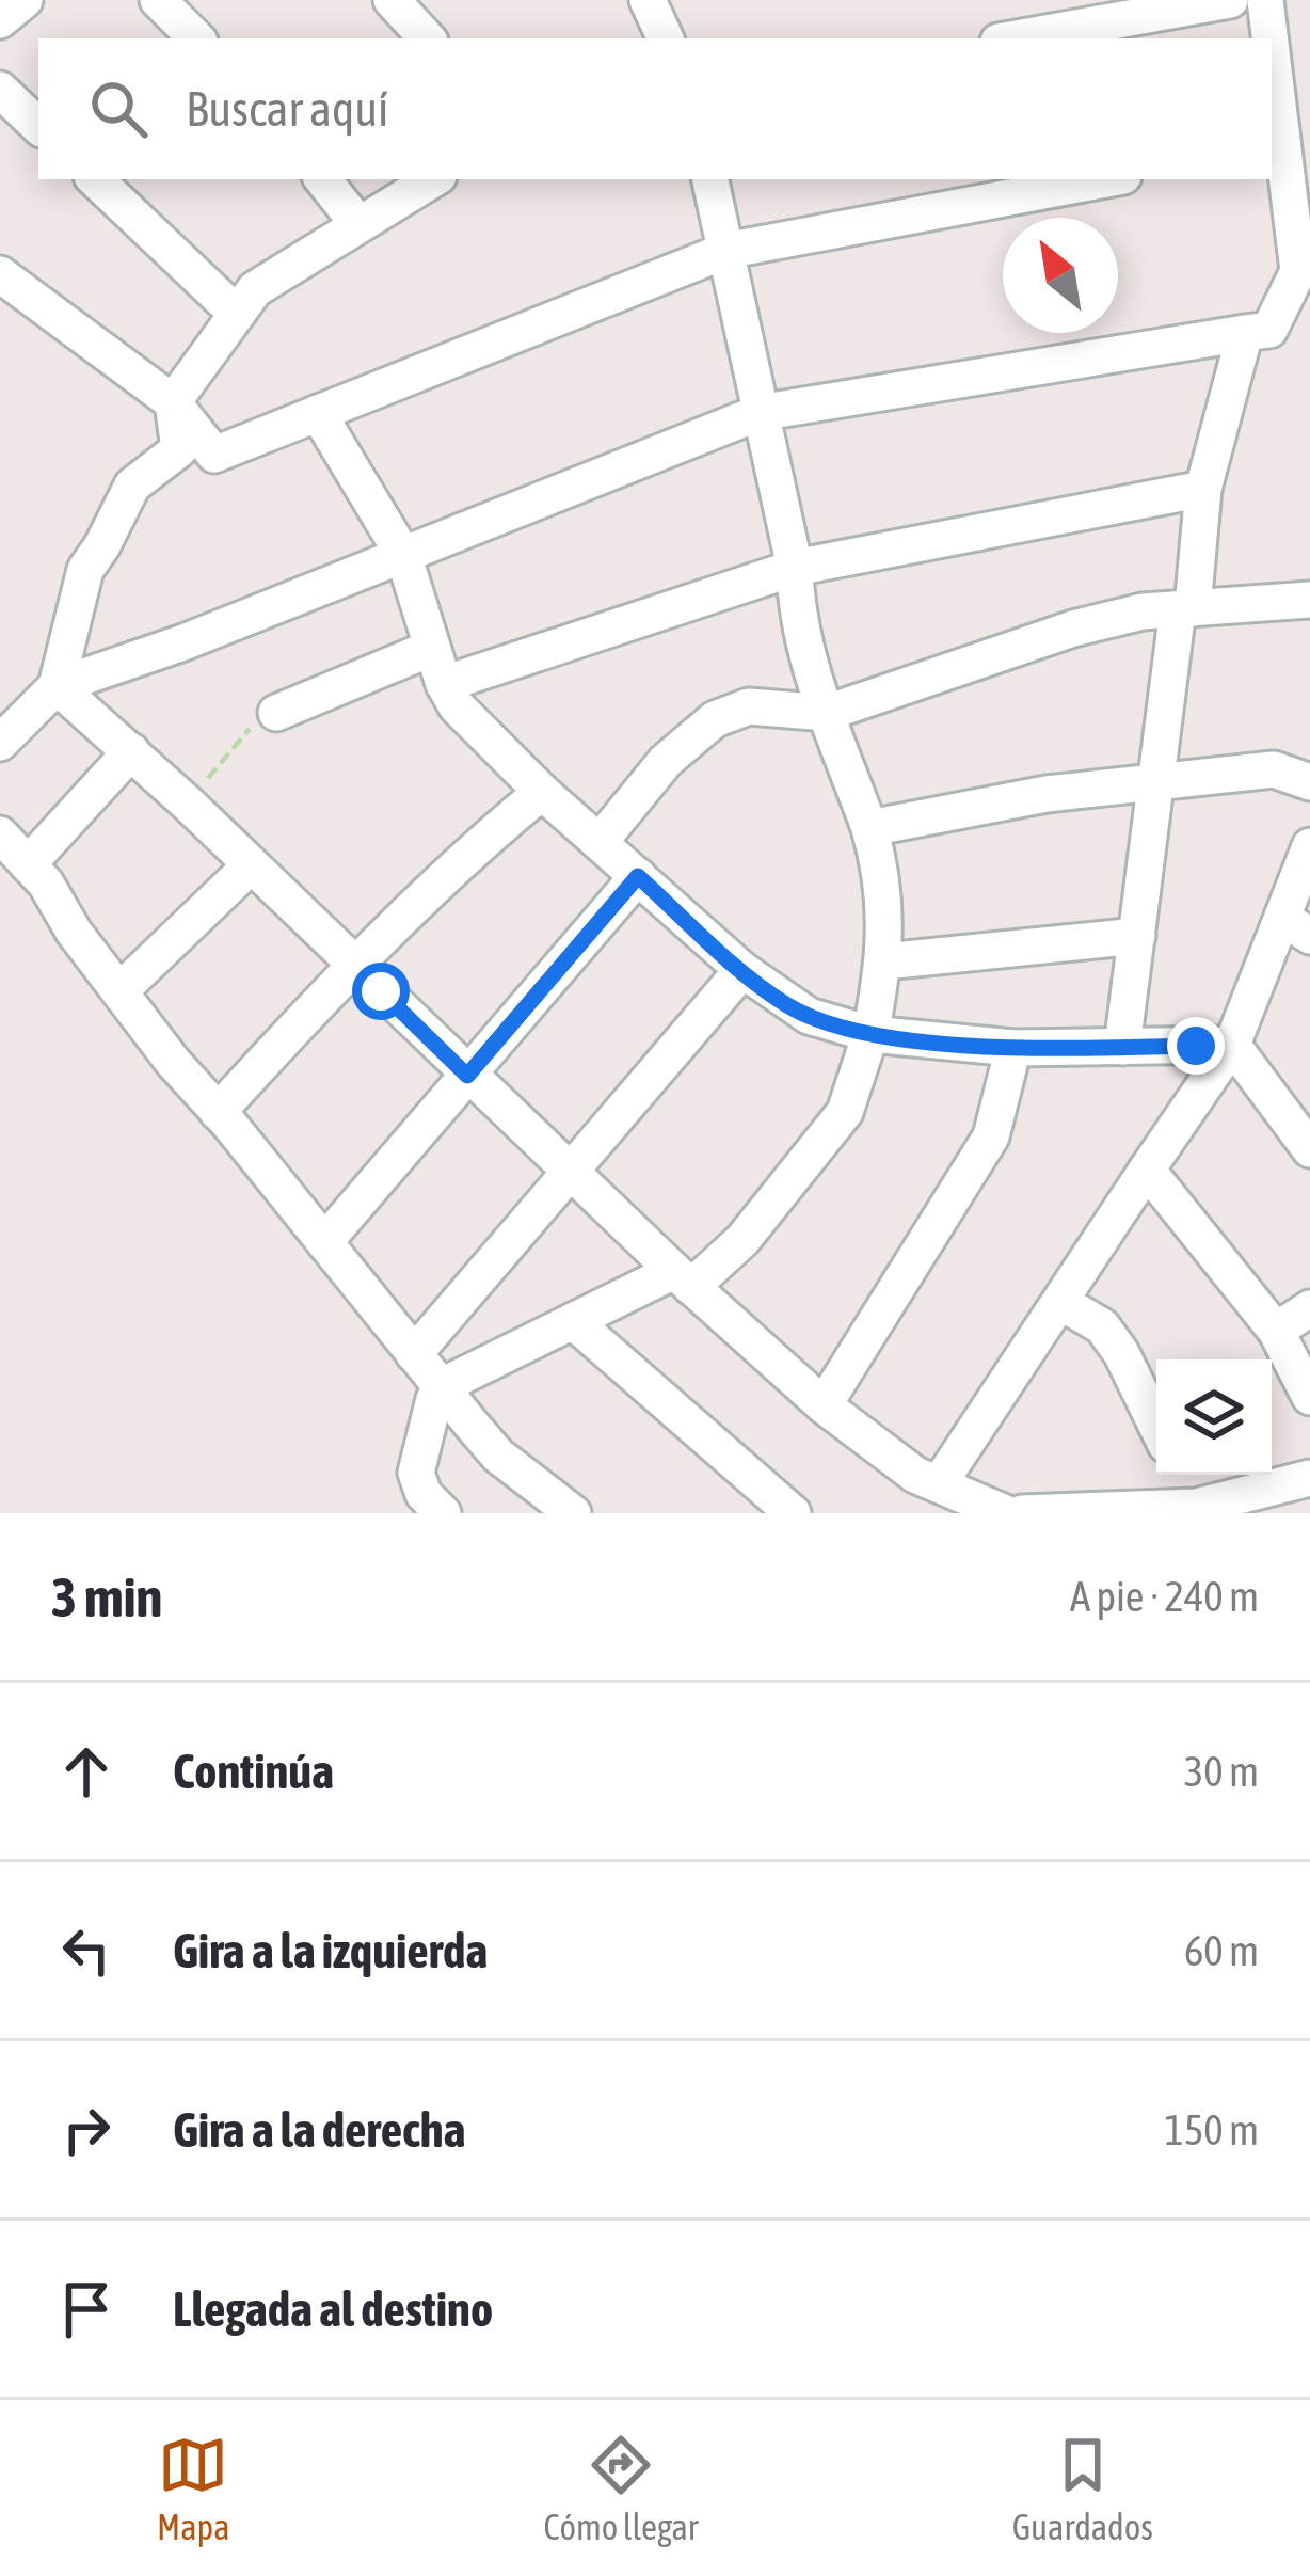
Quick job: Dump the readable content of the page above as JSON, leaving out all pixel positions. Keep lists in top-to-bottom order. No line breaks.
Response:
{"north":"top left","page":{"search":"Buscar aquí","heading":["3 min","A pie · 240 m"],"list":[["Continúa","30 m"],["Gira a la izquierda","60 m"],["Gira a la derecha","150 m"],"Llegada al destino"],"nav":["Mapa","Cómo llegar","Guardados"]}}
